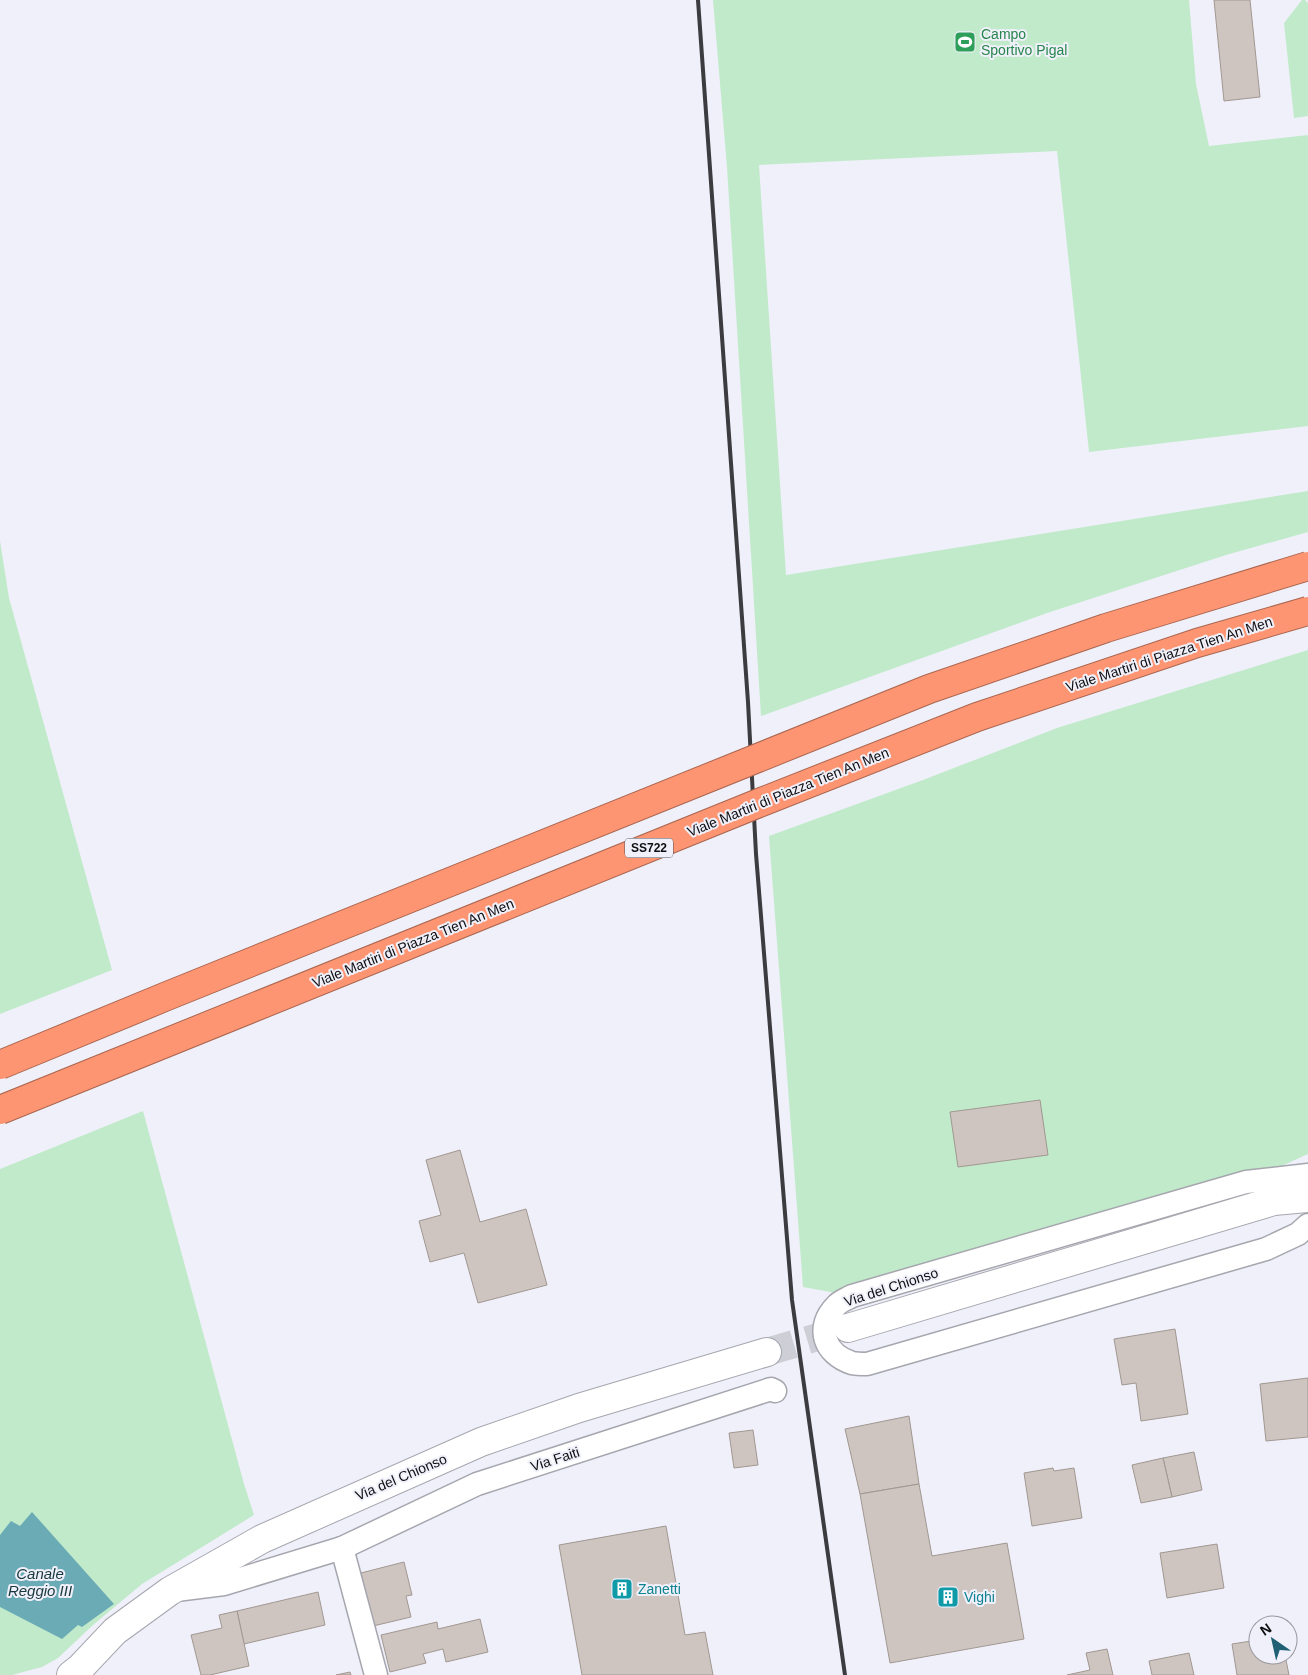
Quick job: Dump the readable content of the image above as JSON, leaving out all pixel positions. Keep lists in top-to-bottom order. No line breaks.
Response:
{"streets":{"highway":["Viale Martiri di Piazza Tien An Men","SS722"],"main road":["Via del Chionso"],"street":["Via Faiti"]},"crossings":[["Via del Chionso","Via Faiti"]],"water":["Canale Reggio III"],"places":{"sports":["Campo Sportivo Pigal"],"building":["Zanetti","Vighi"]},"north":"top left"}
